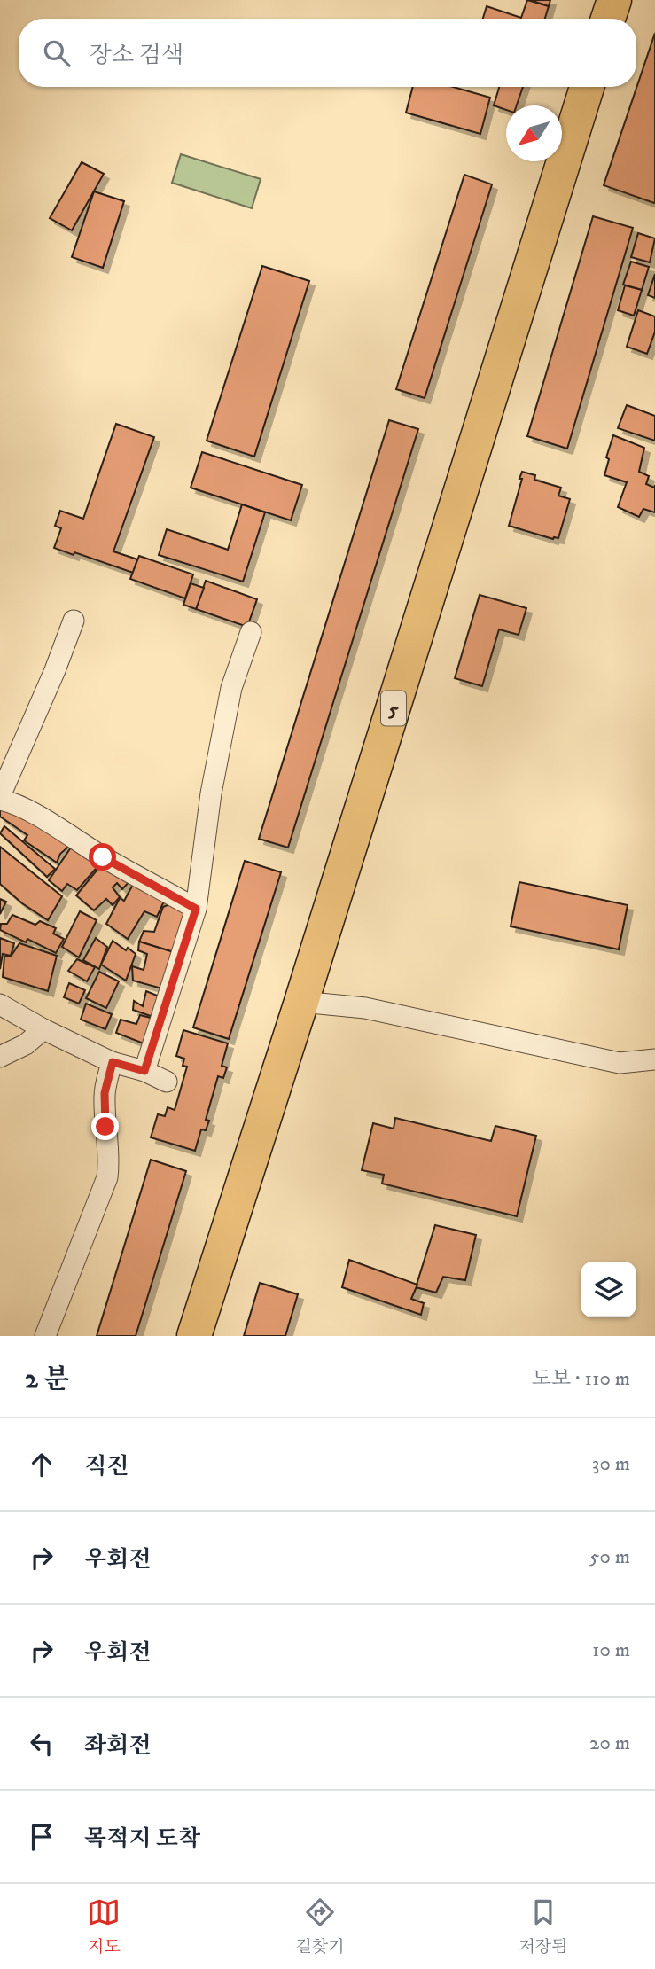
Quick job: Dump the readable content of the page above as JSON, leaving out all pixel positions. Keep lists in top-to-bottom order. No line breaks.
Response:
{"streets":{"highway":["5"]},"north":"bottom left","page":{"search":"장소 검색","heading":["2 분","도보 · 110 m"],"list":[["직진","30 m"],["우회전","50 m"],["우회전","10 m"],["좌회전","20 m"],"목적지 도착"],"nav":["지도","길찾기","저장됨"]}}
